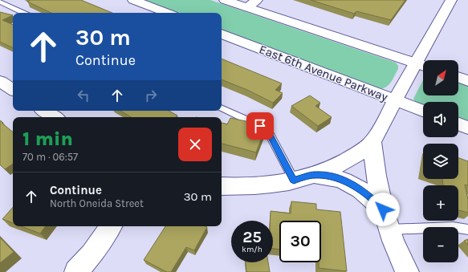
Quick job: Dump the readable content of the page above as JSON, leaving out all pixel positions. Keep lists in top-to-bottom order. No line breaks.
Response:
{"streets":{"street":["East 6th Avenue Parkway"]},"north":"top right","page":{"turn":["30 m","Continue"],"map_buttons":["+","−"],"heading":["1 min","70 m · 06:57"],"list":[{"name":"Continue","note":"North Oneida Street","value":"30 m"}],"speed":"25 km/h","limit":"30"}}
